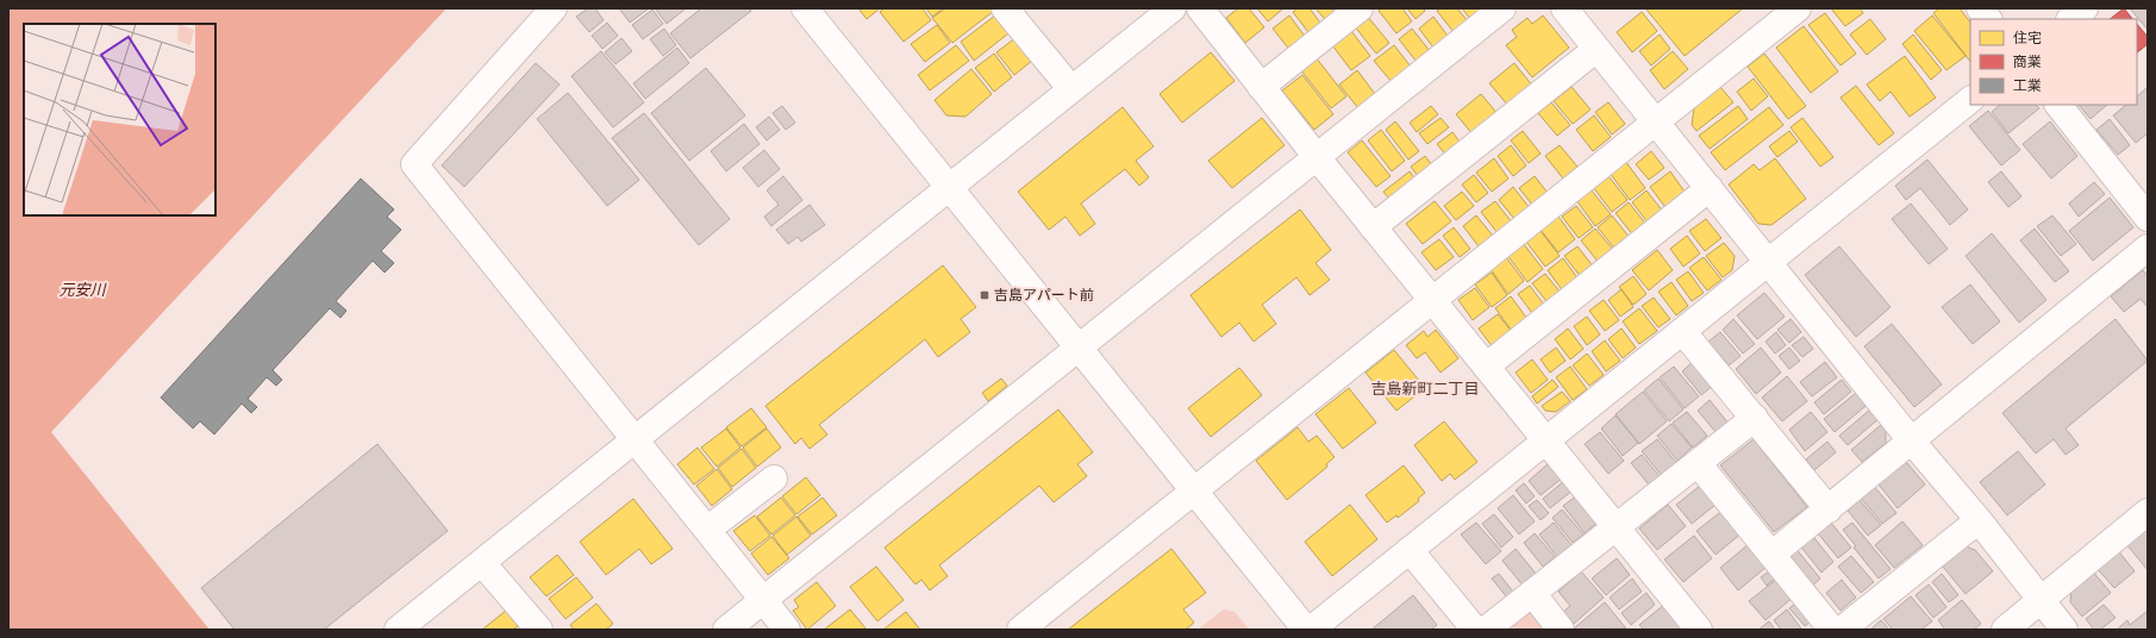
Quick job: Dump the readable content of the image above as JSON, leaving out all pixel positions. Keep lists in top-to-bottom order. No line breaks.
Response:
{"districts":["吉島新町二丁目"],"water":["元安川"],"places":{"transit":["吉島アパート前"]},"legend":["住宅","商業","工業"]}
